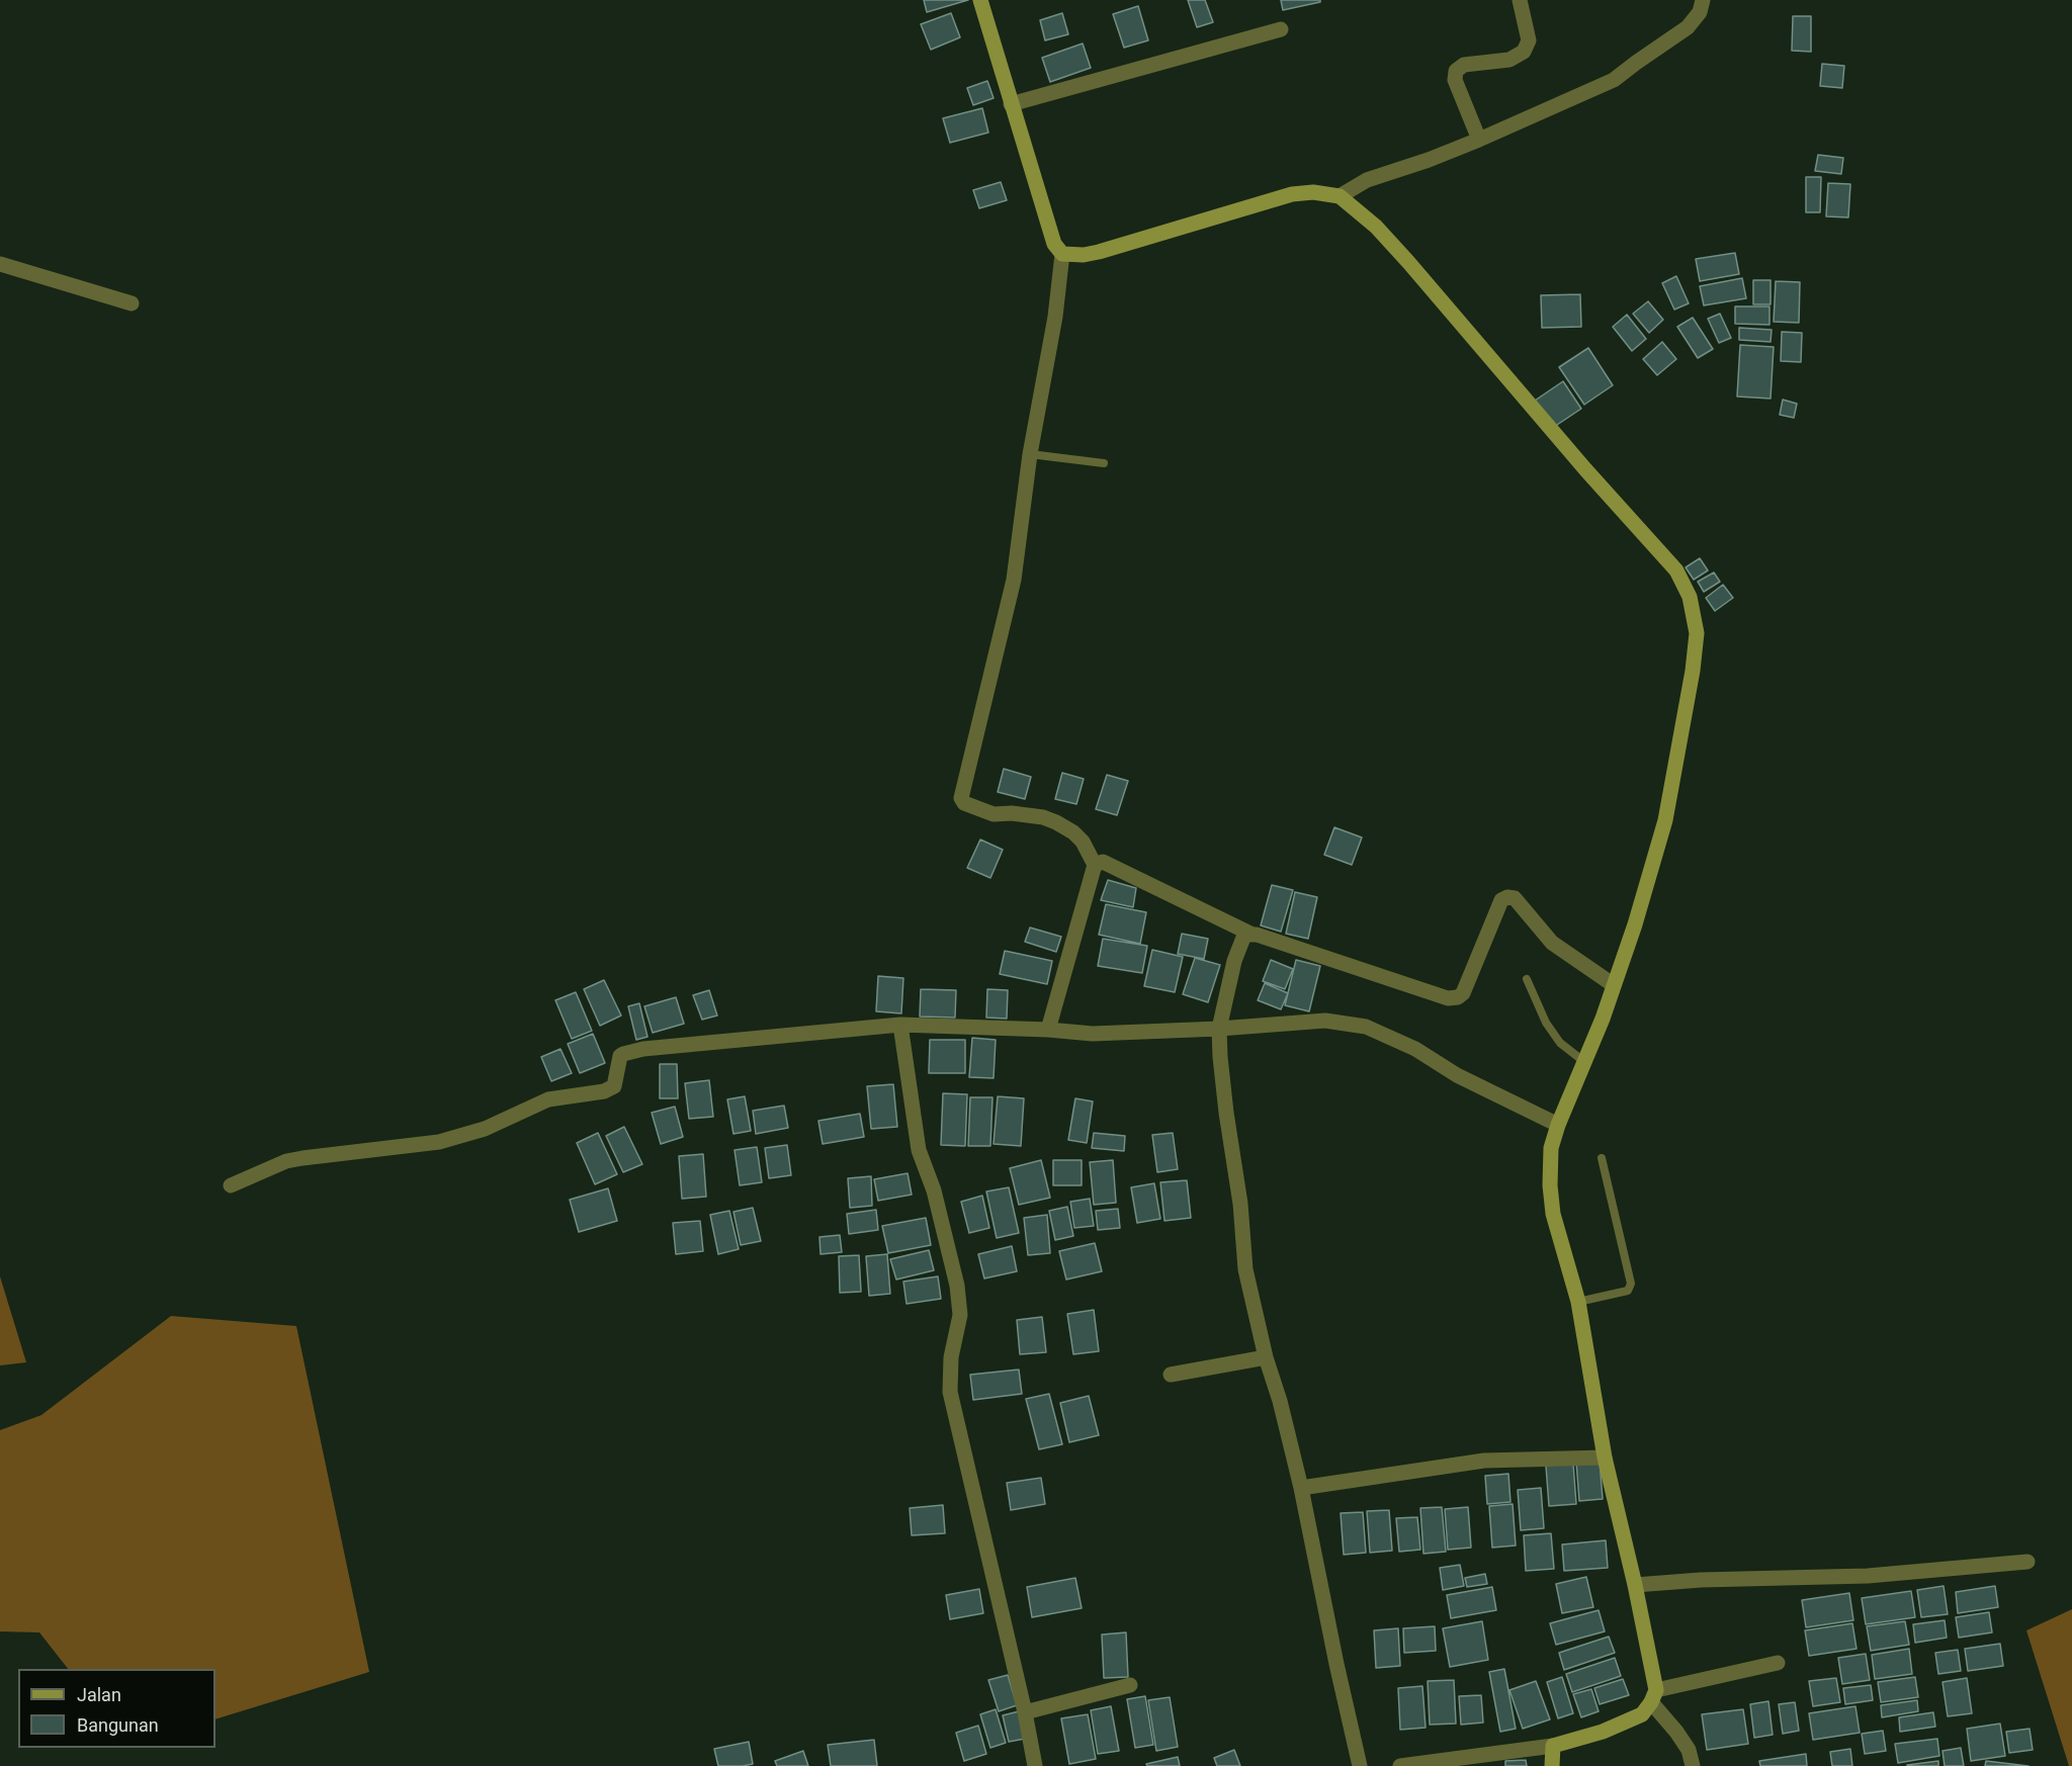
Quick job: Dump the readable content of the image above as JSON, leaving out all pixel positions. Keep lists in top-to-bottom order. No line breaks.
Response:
{"legend":["Jalan","Bangunan"]}
